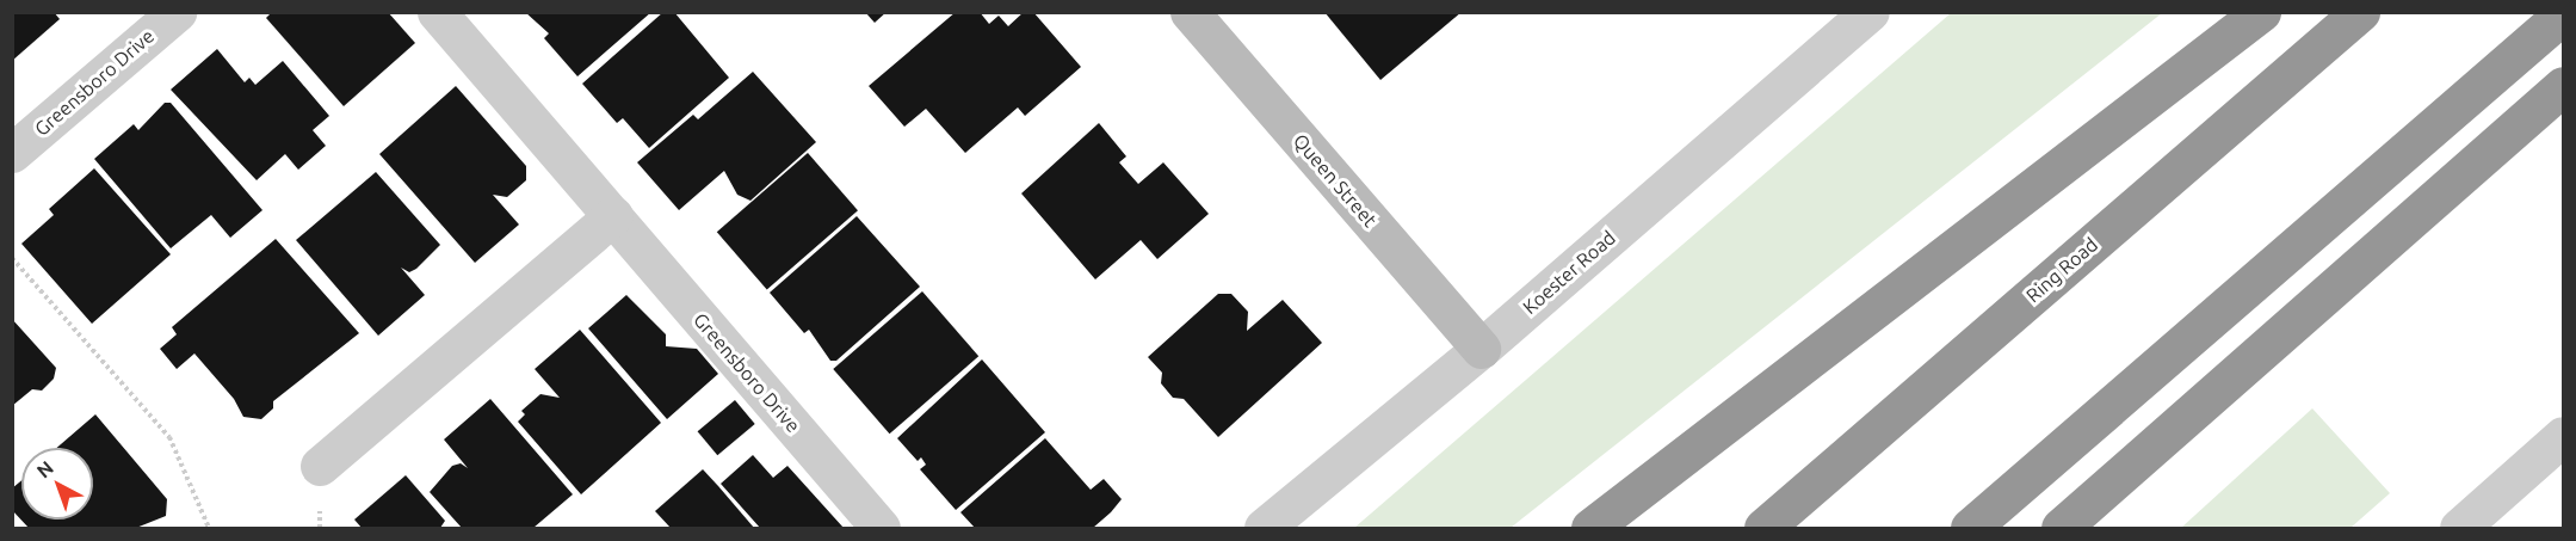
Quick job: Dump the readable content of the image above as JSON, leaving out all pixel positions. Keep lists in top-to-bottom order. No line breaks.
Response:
{"streets":{"highway":["Ring Road"],"street":["Greensboro Drive","Queen Street","Koester Road"]},"crossings":[["Queen Street","Koester Road"]],"north":"top left"}
